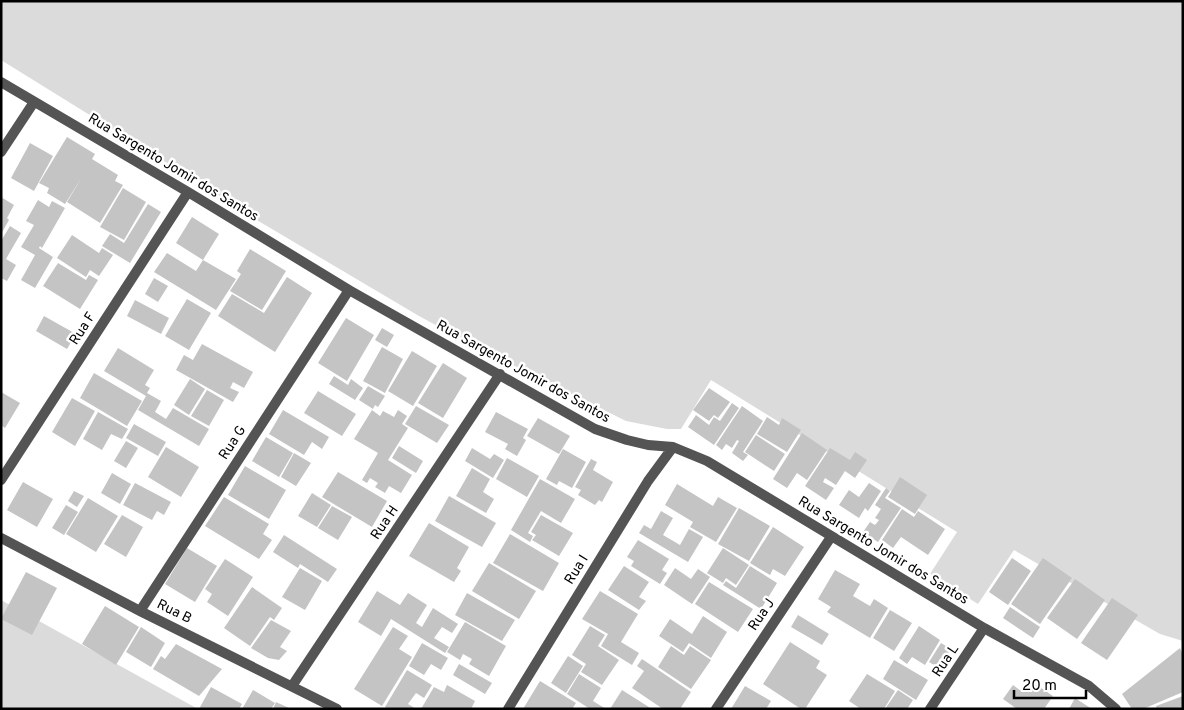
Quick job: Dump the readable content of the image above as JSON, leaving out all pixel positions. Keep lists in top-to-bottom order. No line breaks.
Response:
{"streets":{"street":["Rua Sargento Jomir dos Santos","Rua F","Rua G","Rua H","Rua I","Rua B","Rua J","Rua L"]},"crossings":[["Rua Sargento Jomir dos Santos","Rua F"],["Rua Sargento Jomir dos Santos","Rua G"],["Rua Sargento Jomir dos Santos","Rua H"],["Rua Sargento Jomir dos Santos","Rua I"],["Rua Sargento Jomir dos Santos","Rua J"],["Rua Sargento Jomir dos Santos","Rua L"],["Rua G","Rua B"],["Rua H","Rua B"]],"scale_bar":"20 m"}
